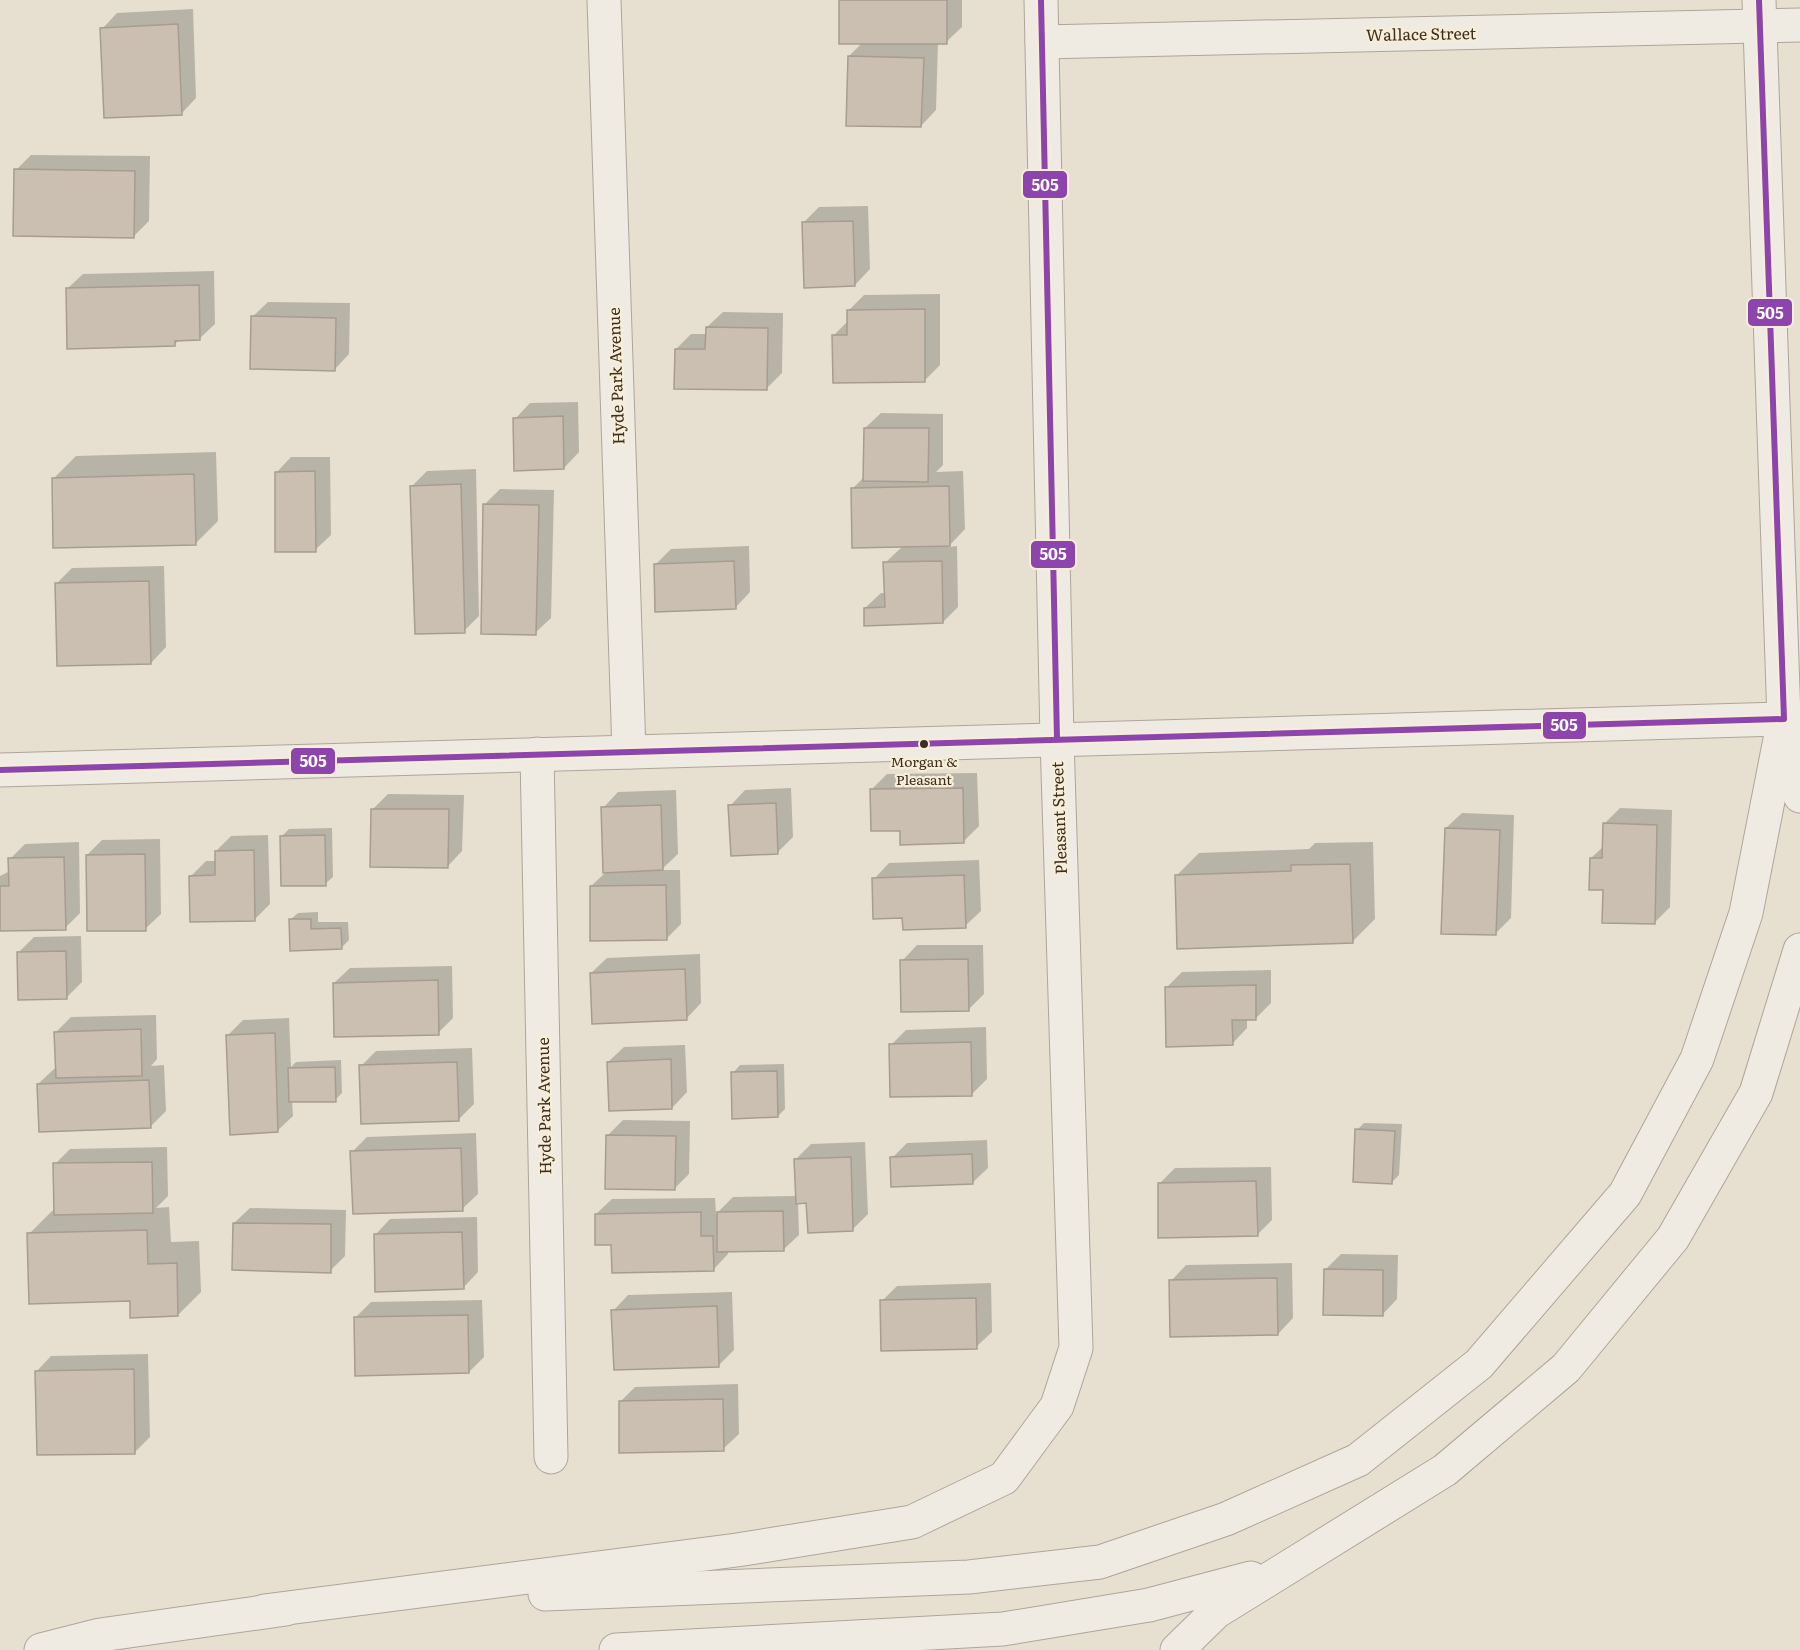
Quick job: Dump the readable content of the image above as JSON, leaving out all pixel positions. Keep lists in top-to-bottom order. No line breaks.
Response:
{"streets":{"street":["Wallace Street","Hyde Park Avenue","Pleasant Street"]},"crossings":[["Wallace Street","Pleasant Street"]],"places":["Morgan & Pleasant"],"lines":["transit line 505"]}
